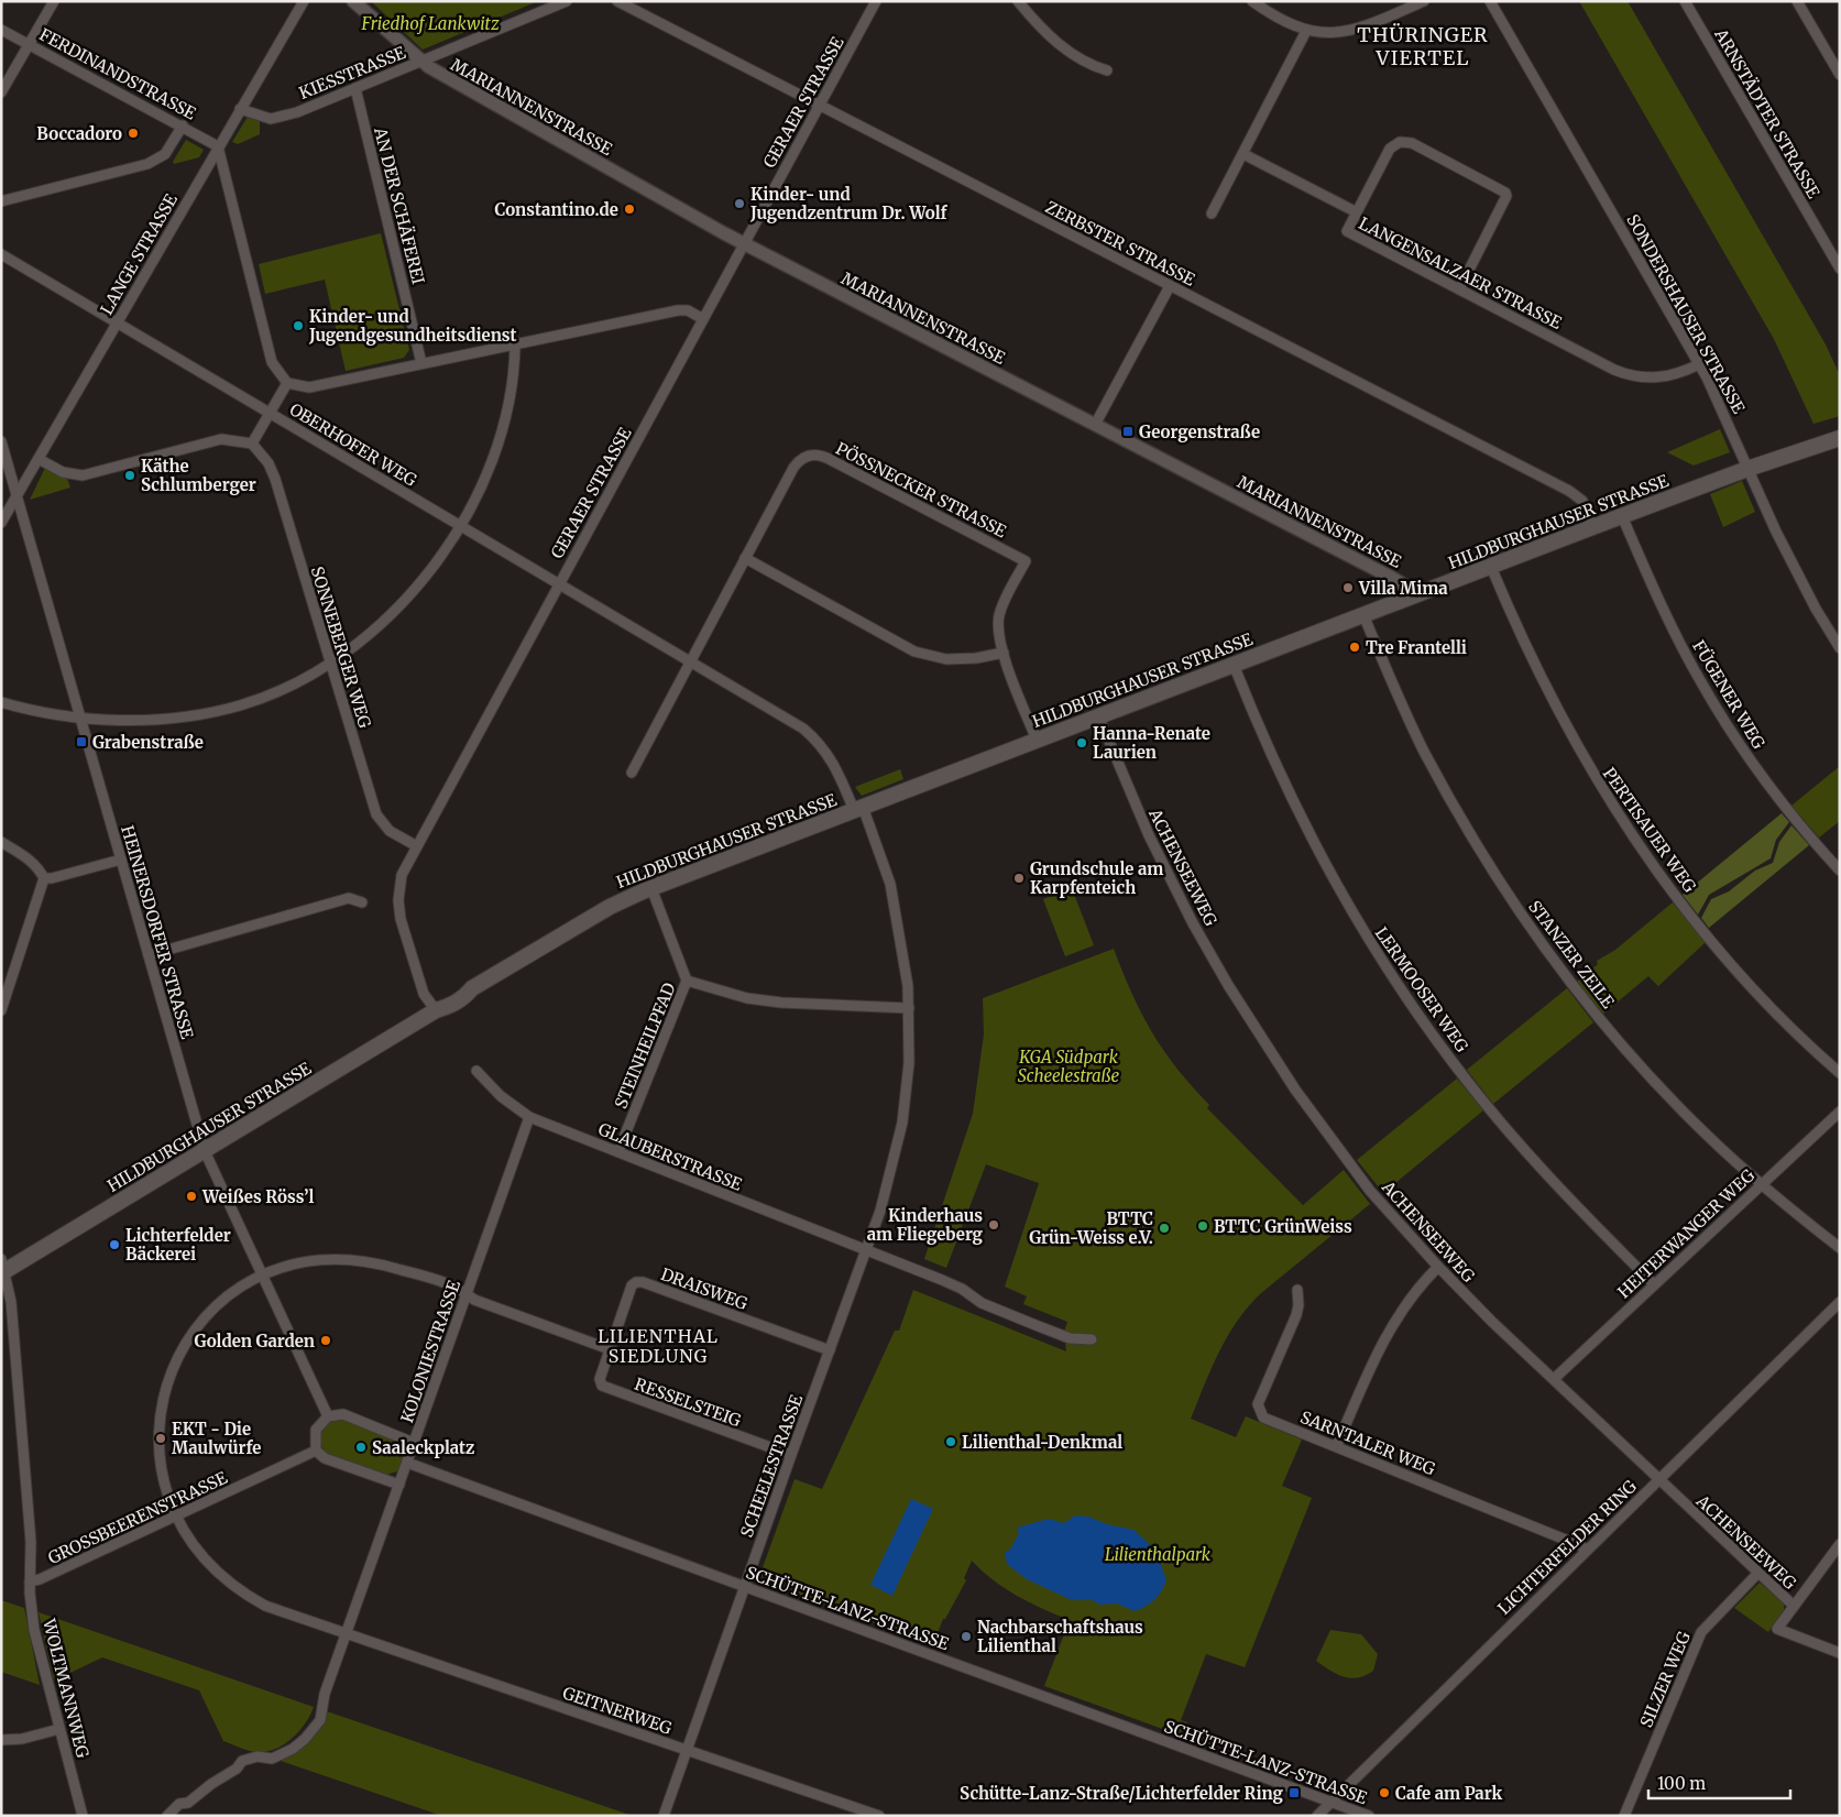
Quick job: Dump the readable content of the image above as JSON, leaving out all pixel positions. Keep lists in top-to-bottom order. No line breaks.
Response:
{"streets":{"main road":["HILDBURGHAUSER STRASSE"],"street":["KIESSTRASSE","FERDINANDSTRASSE","GERAER STRASSE","MARIANNENSTRASSE","ARNSTÄDTER STRASSE","AN DER SCHÄFEREI","ZERBSTER STRASSE","LANGE STRASSE","LANGENSALZAER STRASSE","SONDERSHAUSER STRASSE","OBERHOFER WEG","PÖSSNECKER STRASSE","SONNEBERGER WEG","FÜGENER WEG","PERTISAUER WEG","ACHENSEEWEG","HEINERSDORFER STRASSE","STANZER ZEILE","LERMOOSER WEG","STEINHEILPFAD","GLAUBERSTRASSE","HEITERWANGER WEG","DRAISWEG","KOLONIESTRASSE","RESSELSTEIG","SARNTALER WEG","SCHEELESTRASSE","GROSSBEERENSTRASSE","LICHTERFELDER RING","SCHÜTTE-LANZ-STRASSE","SILZER WEG","WOLTMANNWEG","GEITNERWEG"]},"crossings":[["KIESSTRASSE","MARIANNENSTRASSE"],["KIESSTRASSE","AN DER SCHÄFEREI"],["KIESSTRASSE","LANGE STRASSE"],["FERDINANDSTRASSE","LANGE STRASSE"],["GERAER STRASSE","MARIANNENSTRASSE"],["GERAER STRASSE","ZERBSTER STRASSE"],["GERAER STRASSE","OBERHOFER WEG"],["GERAER STRASSE","HILDBURGHAUSER STRASSE"],["GERAER STRASSE","SONNEBERGER WEG"],["MARIANNENSTRASSE","HILDBURGHAUSER STRASSE"],["ZERBSTER STRASSE","HILDBURGHAUSER STRASSE"],["LANGE STRASSE","OBERHOFER WEG"],["LANGE STRASSE","HEINERSDORFER STRASSE"],["LANGENSALZAER STRASSE","SONDERSHAUSER STRASSE"],["SONDERSHAUSER STRASSE","HILDBURGHAUSER STRASSE"],["OBERHOFER WEG","PÖSSNECKER STRASSE"],["OBERHOFER WEG","HILDBURGHAUSER STRASSE"],["OBERHOFER WEG","SCHEELESTRASSE"],["HILDBURGHAUSER STRASSE","FÜGENER WEG"],["HILDBURGHAUSER STRASSE","PERTISAUER WEG"],["HILDBURGHAUSER STRASSE","ACHENSEEWEG"],["HILDBURGHAUSER STRASSE","HEINERSDORFER STRASSE"],["HILDBURGHAUSER STRASSE","STANZER ZEILE"],["HILDBURGHAUSER STRASSE","LERMOOSER WEG"],["HILDBURGHAUSER STRASSE","STEINHEILPFAD"],["HILDBURGHAUSER STRASSE","SCHEELESTRASSE"],["HILDBURGHAUSER STRASSE","WOLTMANNWEG"],["ACHENSEEWEG","HEITERWANGER WEG"],["ACHENSEEWEG","LICHTERFELDER RING"],["ACHENSEEWEG","SILZER WEG"],["HEINERSDORFER STRASSE","GEITNERWEG"],["STANZER ZEILE","HEITERWANGER WEG"],["LERMOOSER WEG","HEITERWANGER WEG"],["STEINHEILPFAD","GLAUBERSTRASSE"],["GLAUBERSTRASSE","KOLONIESTRASSE"],["GLAUBERSTRASSE","SCHEELESTRASSE"],["DRAISWEG","RESSELSTEIG"],["DRAISWEG","SCHEELESTRASSE"],["KOLONIESTRASSE","SCHÜTTE-LANZ-STRASSE"],["KOLONIESTRASSE","GEITNERWEG"],["RESSELSTEIG","SCHEELESTRASSE"],["SARNTALER WEG","LICHTERFELDER RING"],["SCHEELESTRASSE","SCHÜTTE-LANZ-STRASSE"],["SCHEELESTRASSE","GEITNERWEG"],["GROSSBEERENSTRASSE","WOLTMANNWEG"],["GROSSBEERENSTRASSE","GEITNERWEG"],["LICHTERFELDER RING","SCHÜTTE-LANZ-STRASSE"]],"districts":["THÜRINGER VIERTEL","LILIENTHAL SIEDLUNG"],"parks":["Friedhof Lankwitz","KGA Südpark Scheelestraße","Lilienthalpark"],"places":{"other":["Boccadoro","Kinder- und Jugendzentrum Dr. Wolf","Constantino.de","Kinder- und Jugendgesundheitsdienst","Käthe Schlumberger","Villa Mima","Tre Frantelli","Hanna-Renate Laurien","Grundschule am Karpfenteich","Weißes Röss’l","Kinderhaus am Fliegeberg","BTTC GrünWeiss","BTTC Grün-Weiss e.V.","Lichterfelder Bäckerei","Golden Garden","EKT - Die Maulwürfe","Lilienthal-Denkmal","Saaleckplatz","Nachbarschaftshaus Lilienthal","Cafe am Park"],"transit":["Georgenstraße","Grabenstraße","Schütte-Lanz-Straße/Lichterfelder Ring"]},"scale_bar":"100 m"}
